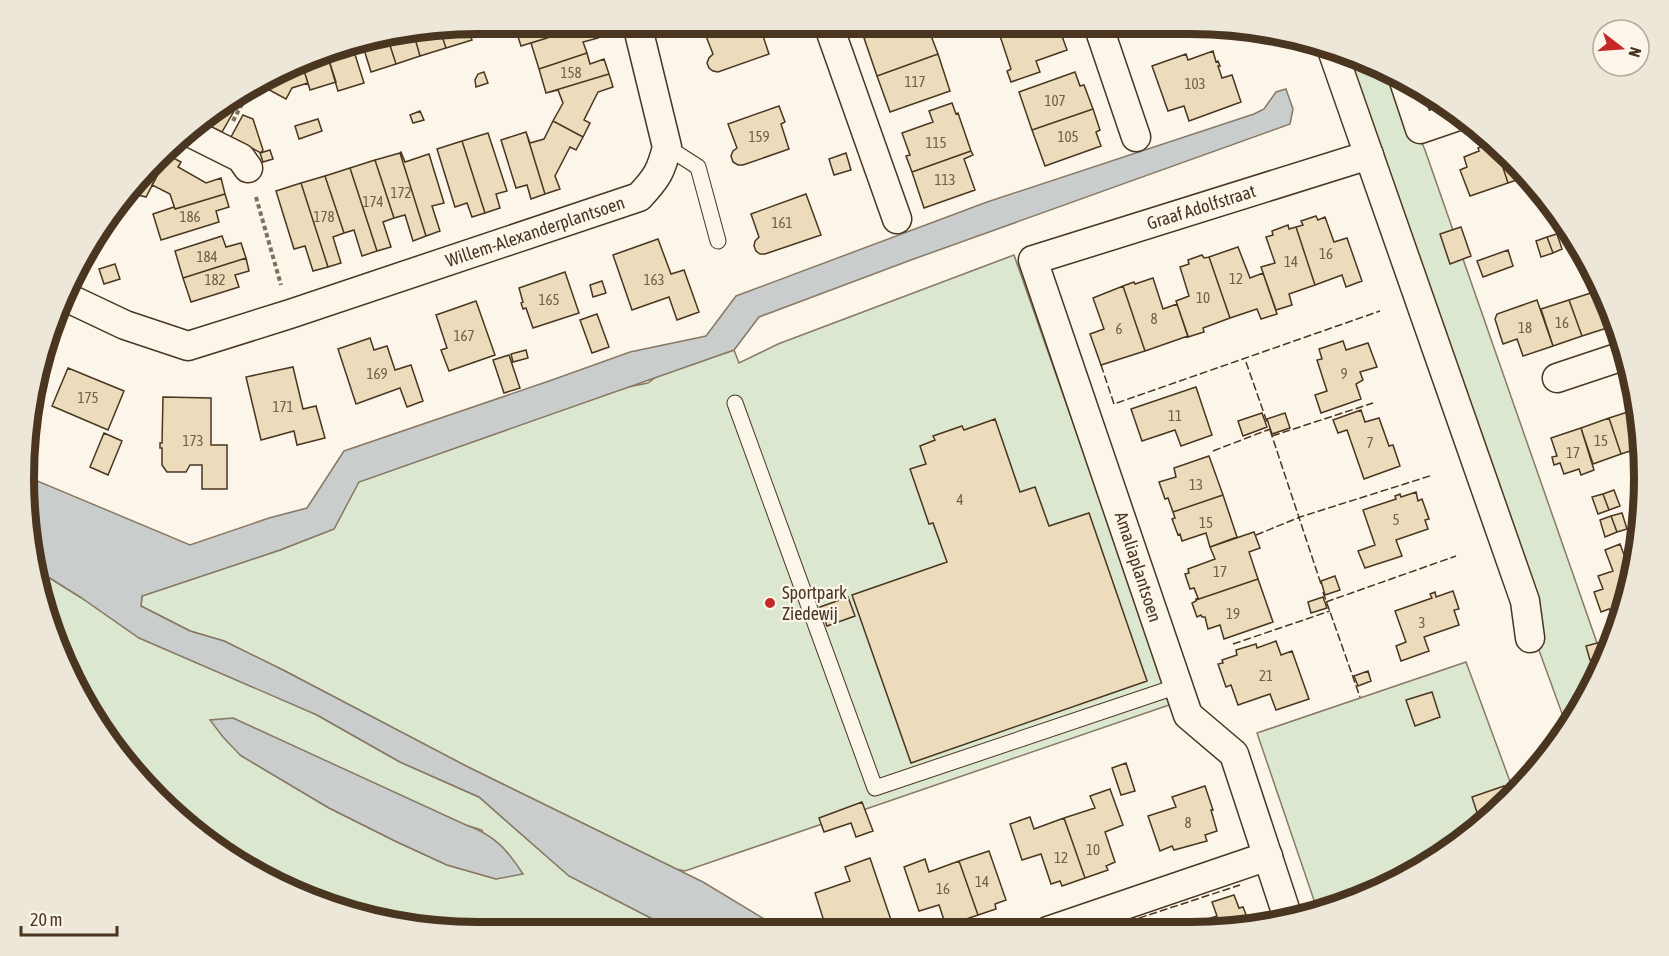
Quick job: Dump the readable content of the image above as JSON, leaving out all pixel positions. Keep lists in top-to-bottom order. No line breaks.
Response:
{"streets":{"street":["Graaf Adolfstraat","Willem-Alexanderplantsoen","Amaliaplantsoen"]},"crossings":[["Graaf Adolfstraat","Amaliaplantsoen"]],"places":["Sportpark Ziedewij"],"house_numbers":["158","117","103","107","159","105","115","113","172","174","186","178","161","16","184","14","12","182","163","10","165","8","16","18","6","167","169","9","175","171","11","173","15","7","17","13","4","5","15","17","19","3","21","8","10","12","14","16"],"scale_bar":"20 m","north":"right"}
